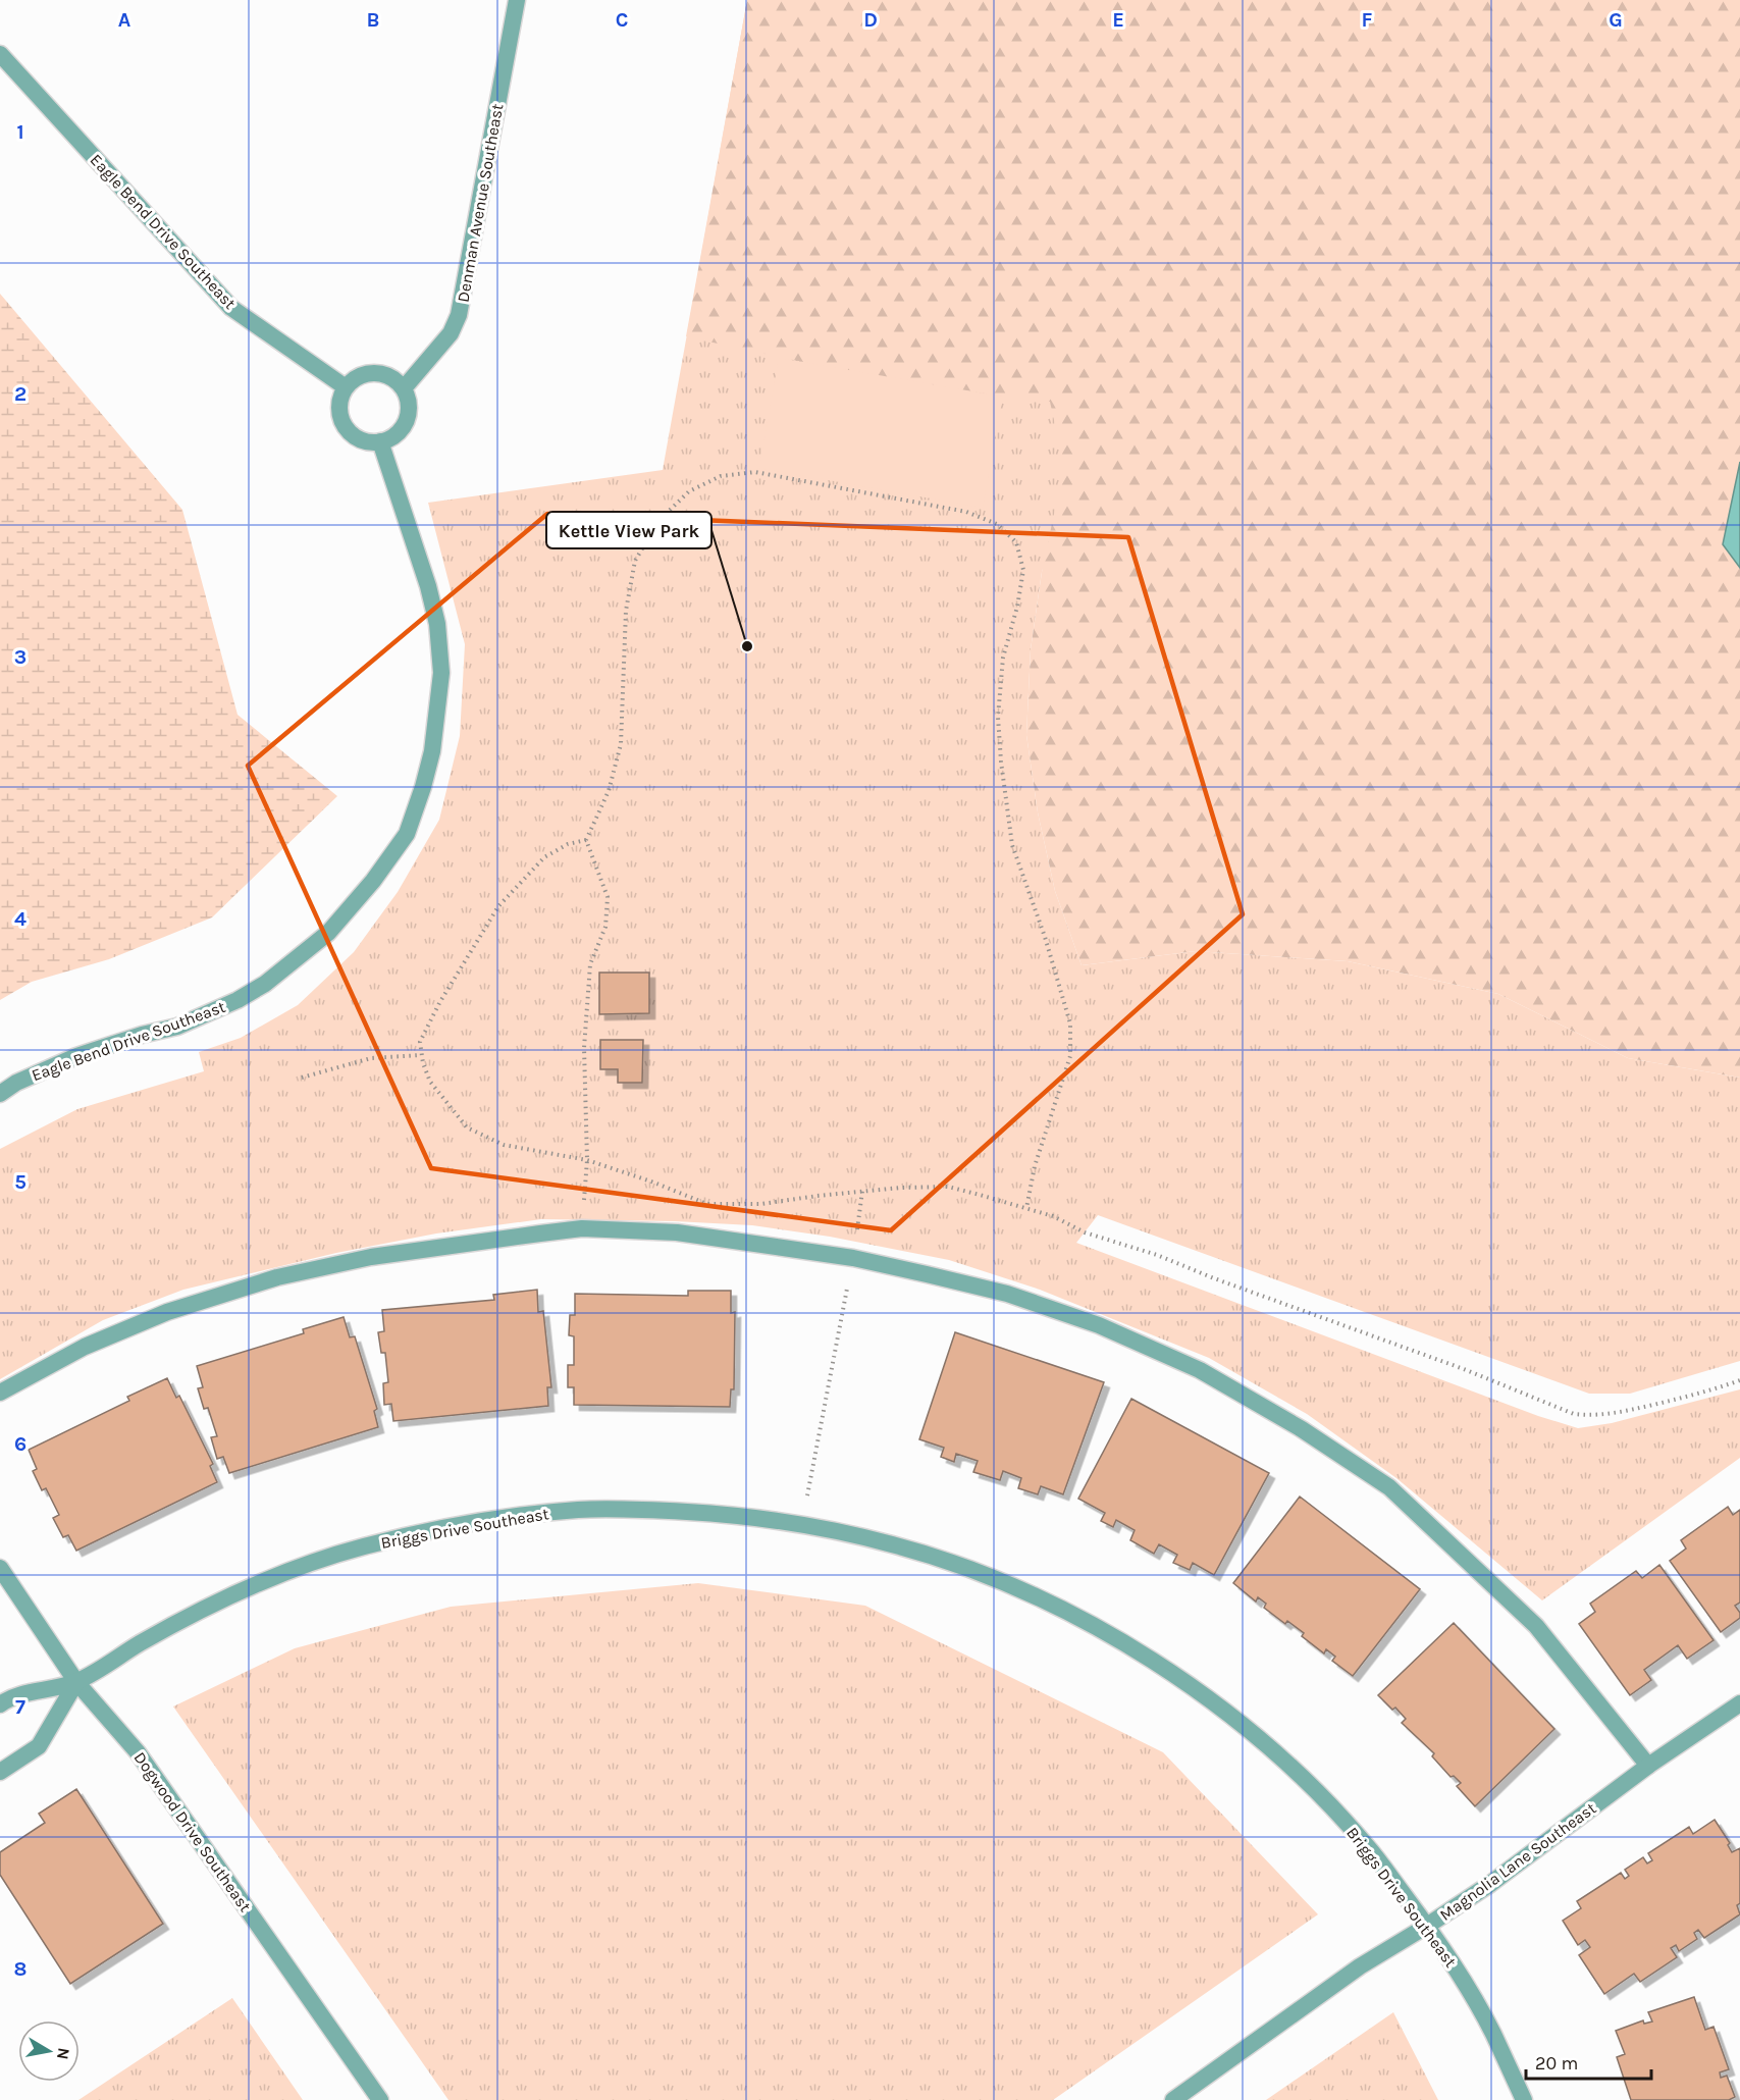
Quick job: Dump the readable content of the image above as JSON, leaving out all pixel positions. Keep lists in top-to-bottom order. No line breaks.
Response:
{"streets":{"street":["Denman Avenue Southeast","Eagle Bend Drive Southeast","Briggs Drive Southeast","Dogwood Drive Southeast","Magnolia Lane Southeast"]},"crossings":[["Denman Avenue Southeast","Eagle Bend Drive Southeast"],["Briggs Drive Southeast","Dogwood Drive Southeast"],["Briggs Drive Southeast","Magnolia Lane Southeast"]],"places":["Kettle View Park"],"scale_bar":"20 m","north":"right","grid":{"columns":["A","B","C","D","E","F","G"],"rows":["1","2","3","4","5","6","7","8"]}}
